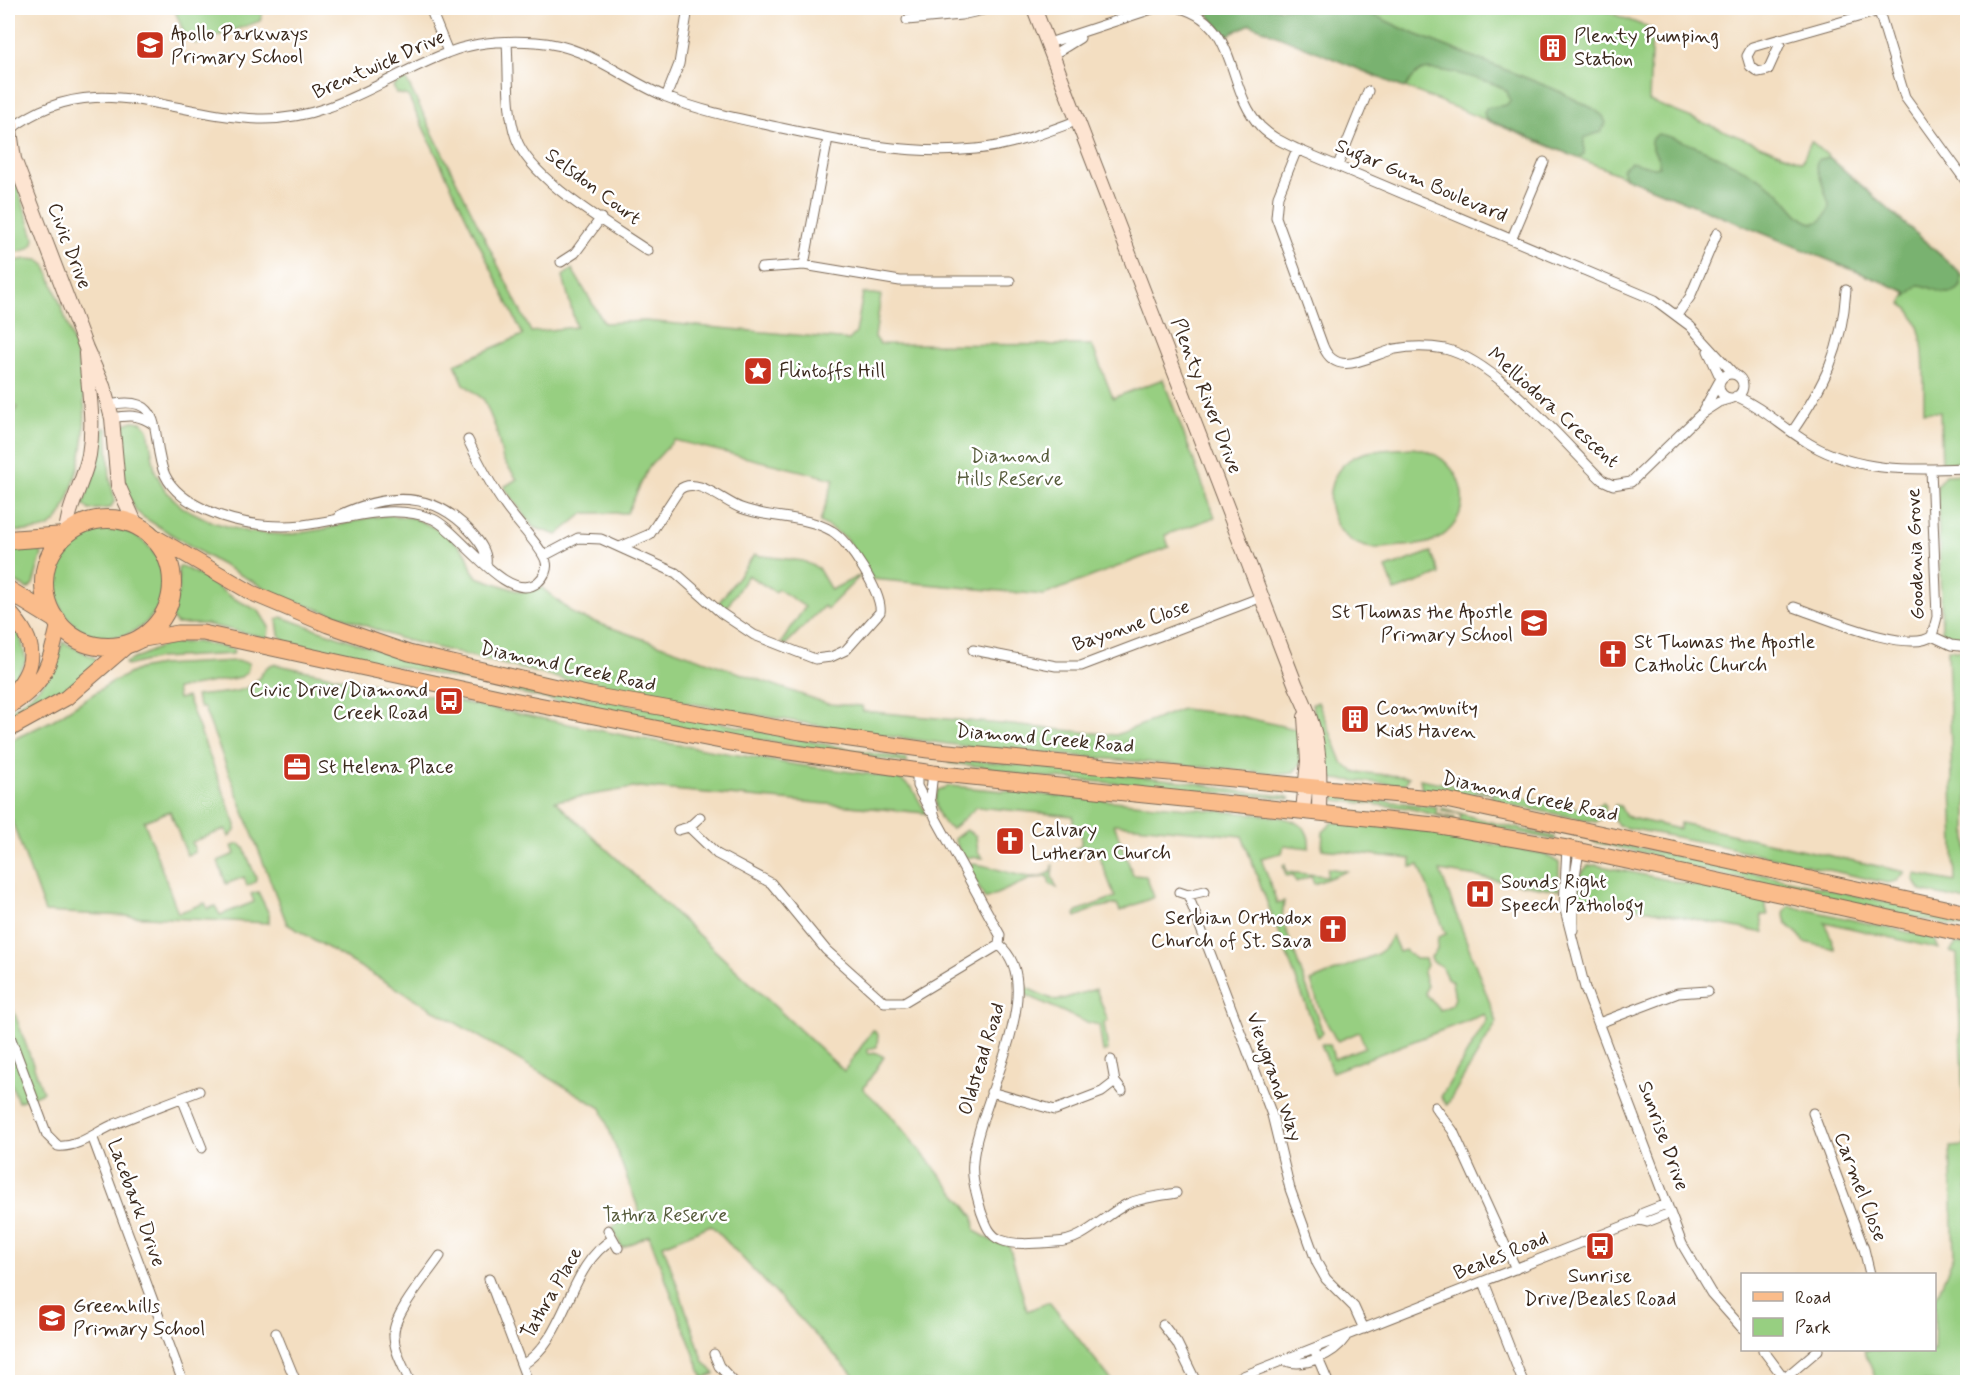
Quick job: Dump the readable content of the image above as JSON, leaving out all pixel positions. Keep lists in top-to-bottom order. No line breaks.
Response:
{"streets":{"main road":["Diamond Creek Road","Sunrise Drive"],"street":["Brentwick Drive","Sugar Gum Boulevard","Selsdon Court","Civic Drive","Plenty River Drive","Melliodora Crescent","Goodenia Grove","Bayonne Close","Oldstead Road","Viewgrand Way","Carmel Close","Lacebark Drive","Beales Road","Tathra Place"]},"crossings":[["Brentwick Drive","Selsdon Court"],["Brentwick Drive","Civic Drive"],["Brentwick Drive","Plenty River Drive"],["Sugar Gum Boulevard","Melliodora Crescent"],["Civic Drive","Diamond Creek Road"],["Plenty River Drive","Bayonne Close"],["Plenty River Drive","Diamond Creek Road"],["Diamond Creek Road","Sunrise Drive"],["Viewgrand Way","Beales Road"],["Sunrise Drive","Beales Road"]],"parks":["Diamond Hills Reserve","Tathra Reserve"],"places":{"school or university":["Apollo Parkways Primary School","St Thomas the Apostle Primary School","Greenhills Primary School"],"building":["Plenty Pumping Station","Community Kids Haven"],"place":["Flintoffs Hill"],"church":["St Thomas the Apostle Catholic Church","Calvary Lutheran Church","Serbian Orthodox Church of St. Sava"],"bus stop":["Civic Drive/Diamond Creek Road","Sunrise Drive/Beales Road"],"office":["St Helena Place"],"hospital":["Sounds Right Speech Pathology"]},"legend":["Road","Park"]}
